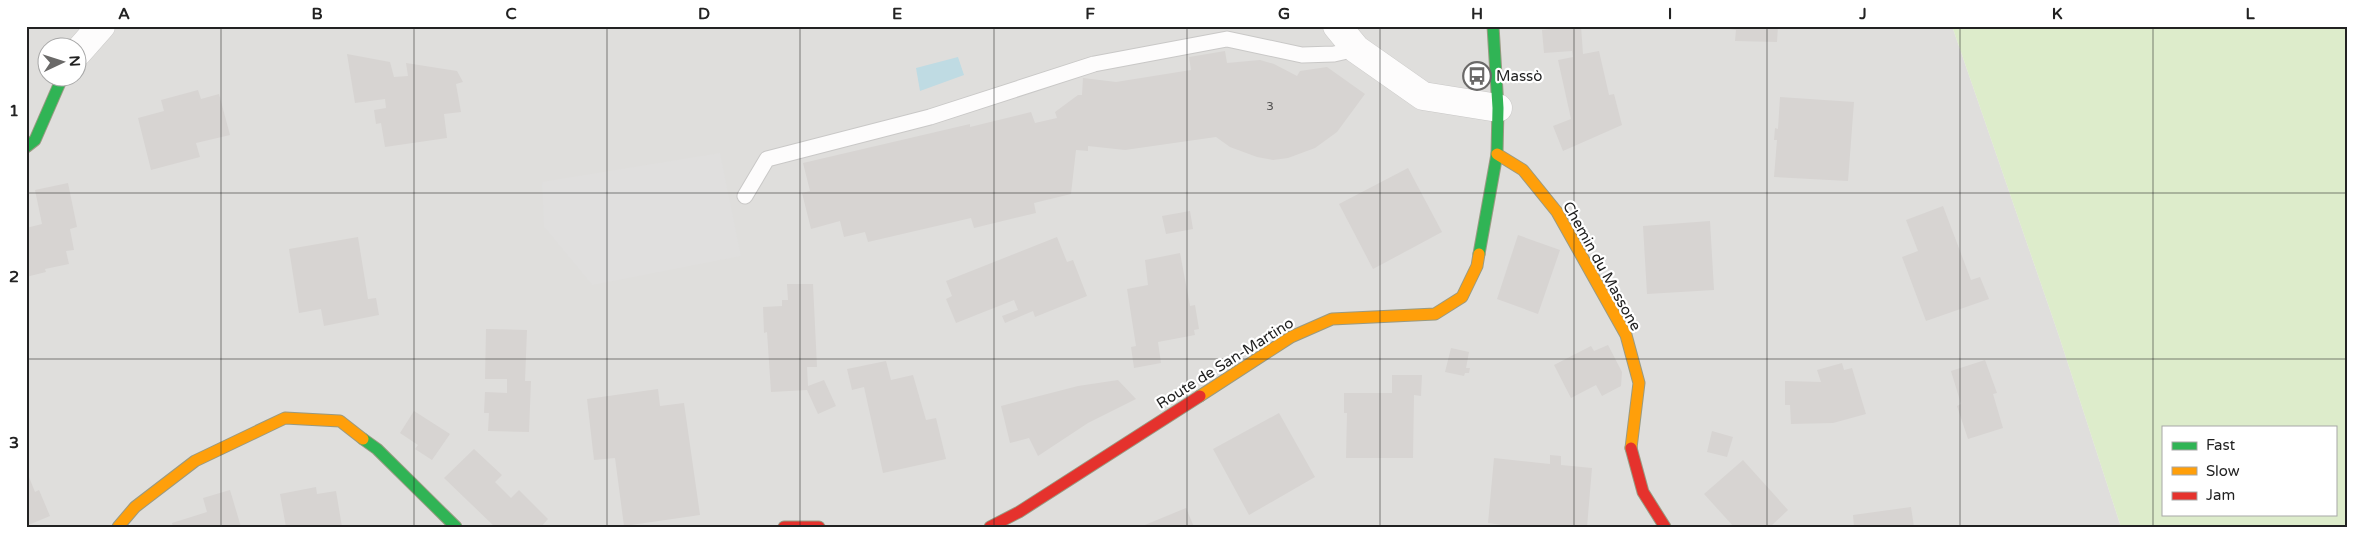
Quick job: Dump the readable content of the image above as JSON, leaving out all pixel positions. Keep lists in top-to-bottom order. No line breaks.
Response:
{"streets":{"street":["Chemin du Massone","Route de San-Martino"]},"crossings":[["Chemin du Massone","Route de San-Martino"]],"places":{"bus stop":["Massò"]},"house_numbers":["3"],"legend":["Fast","Slow","Jam"],"north":"right","grid":{"columns":["A","B","C","D","E","F","G","H","I","J","K","L"],"rows":["1","2","3"]}}
